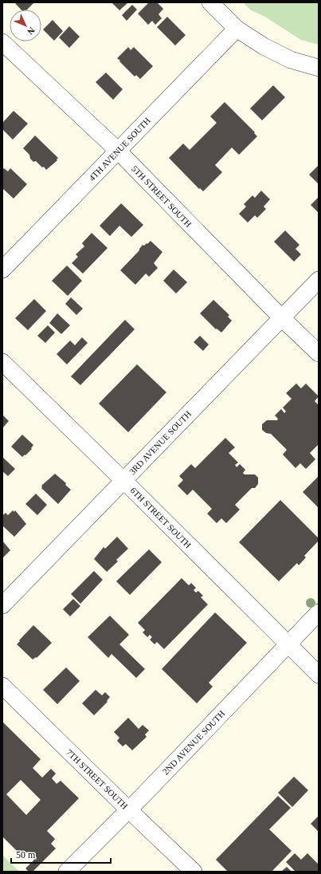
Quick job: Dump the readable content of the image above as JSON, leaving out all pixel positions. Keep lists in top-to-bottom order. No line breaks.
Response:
{"streets":{"street":["4TH AVENUE SOUTH","5TH STREET SOUTH","3RD AVENUE SOUTH","6TH STREET SOUTH","2ND AVENUE SOUTH","7TH STREET SOUTH"]},"crossings":[["4TH AVENUE SOUTH","5TH STREET SOUTH"],["5TH STREET SOUTH","3RD AVENUE SOUTH"],["3RD AVENUE SOUTH","6TH STREET SOUTH"],["6TH STREET SOUTH","2ND AVENUE SOUTH"],["2ND AVENUE SOUTH","7TH STREET SOUTH"]],"scale_bar":"50 m","north":"bottom right"}
